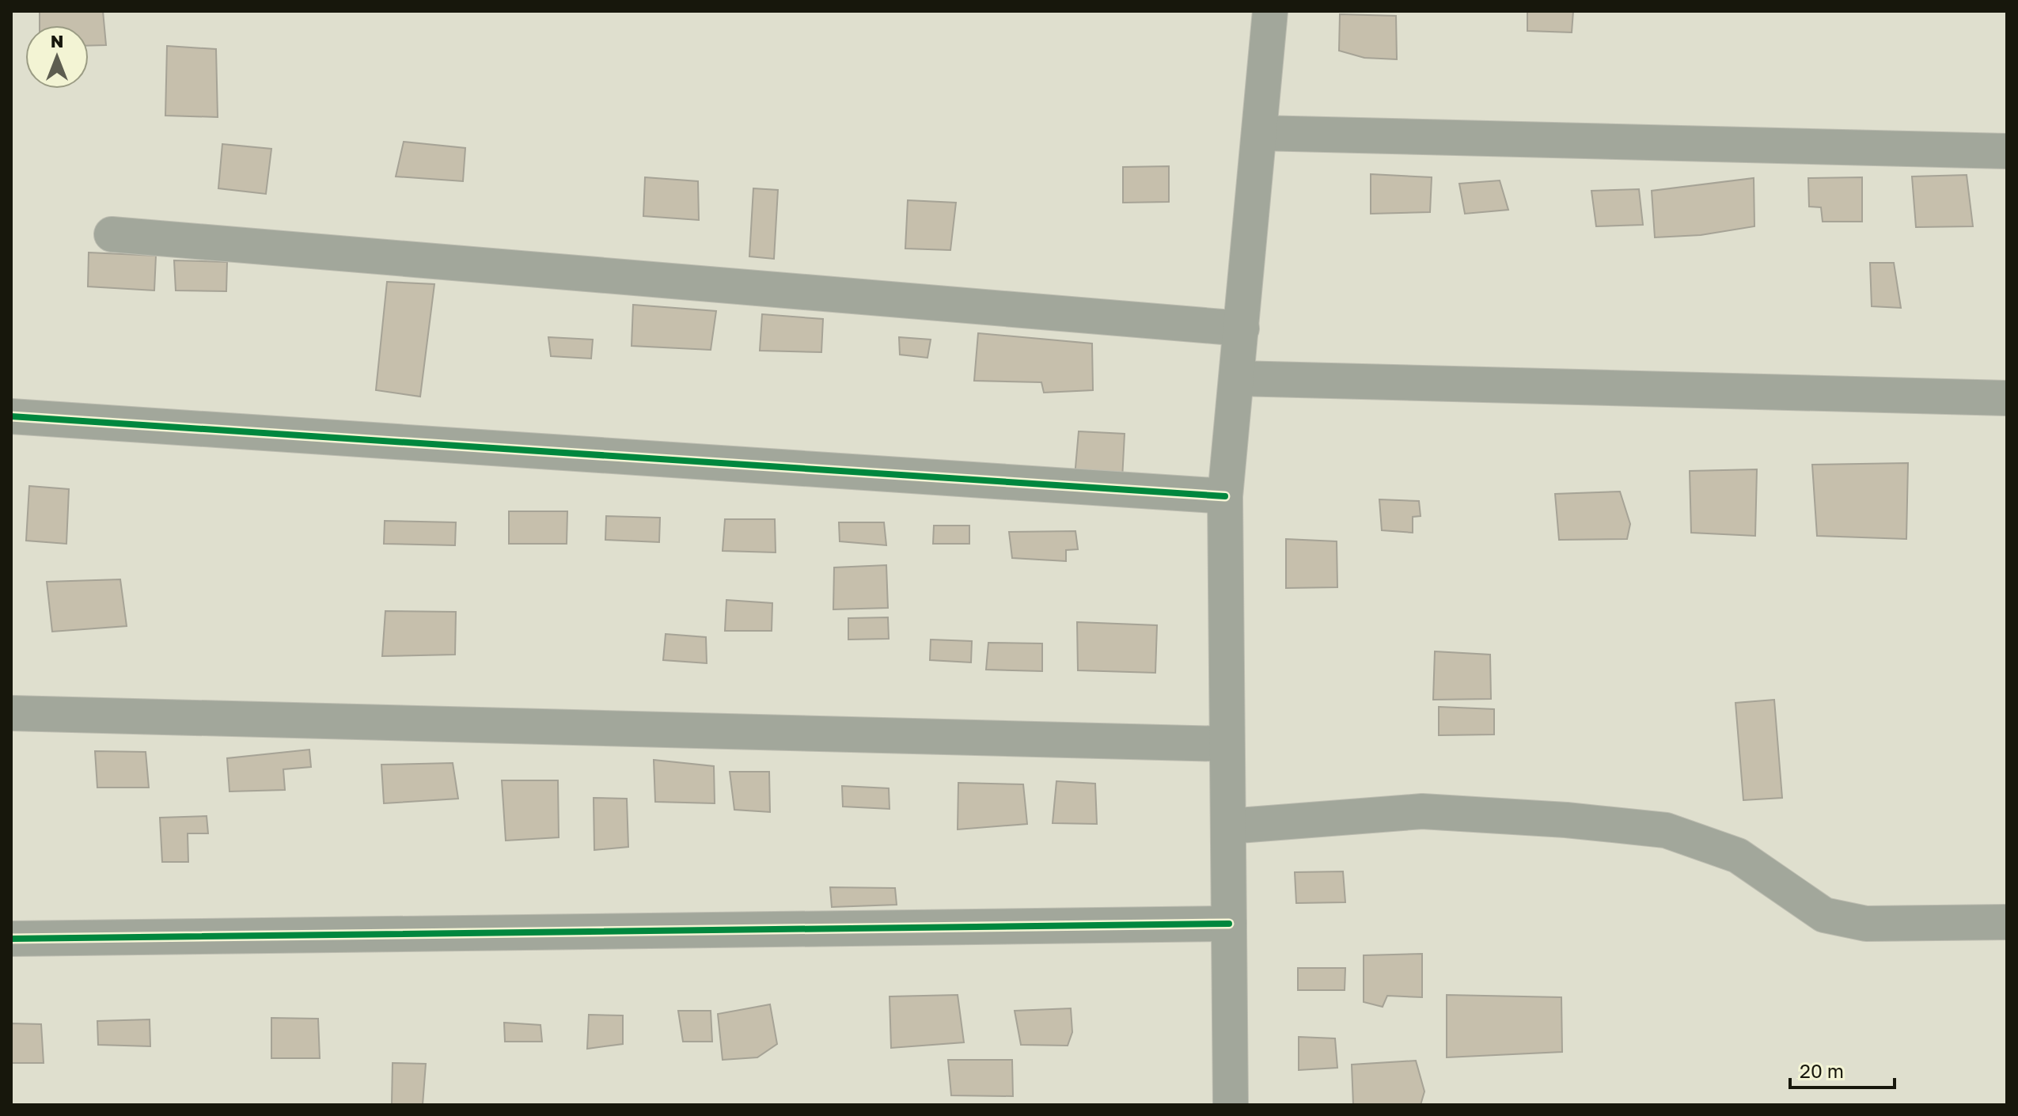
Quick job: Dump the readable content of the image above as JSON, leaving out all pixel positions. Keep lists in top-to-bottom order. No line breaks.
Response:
{"scale_bar":"20 m","north":"top"}
